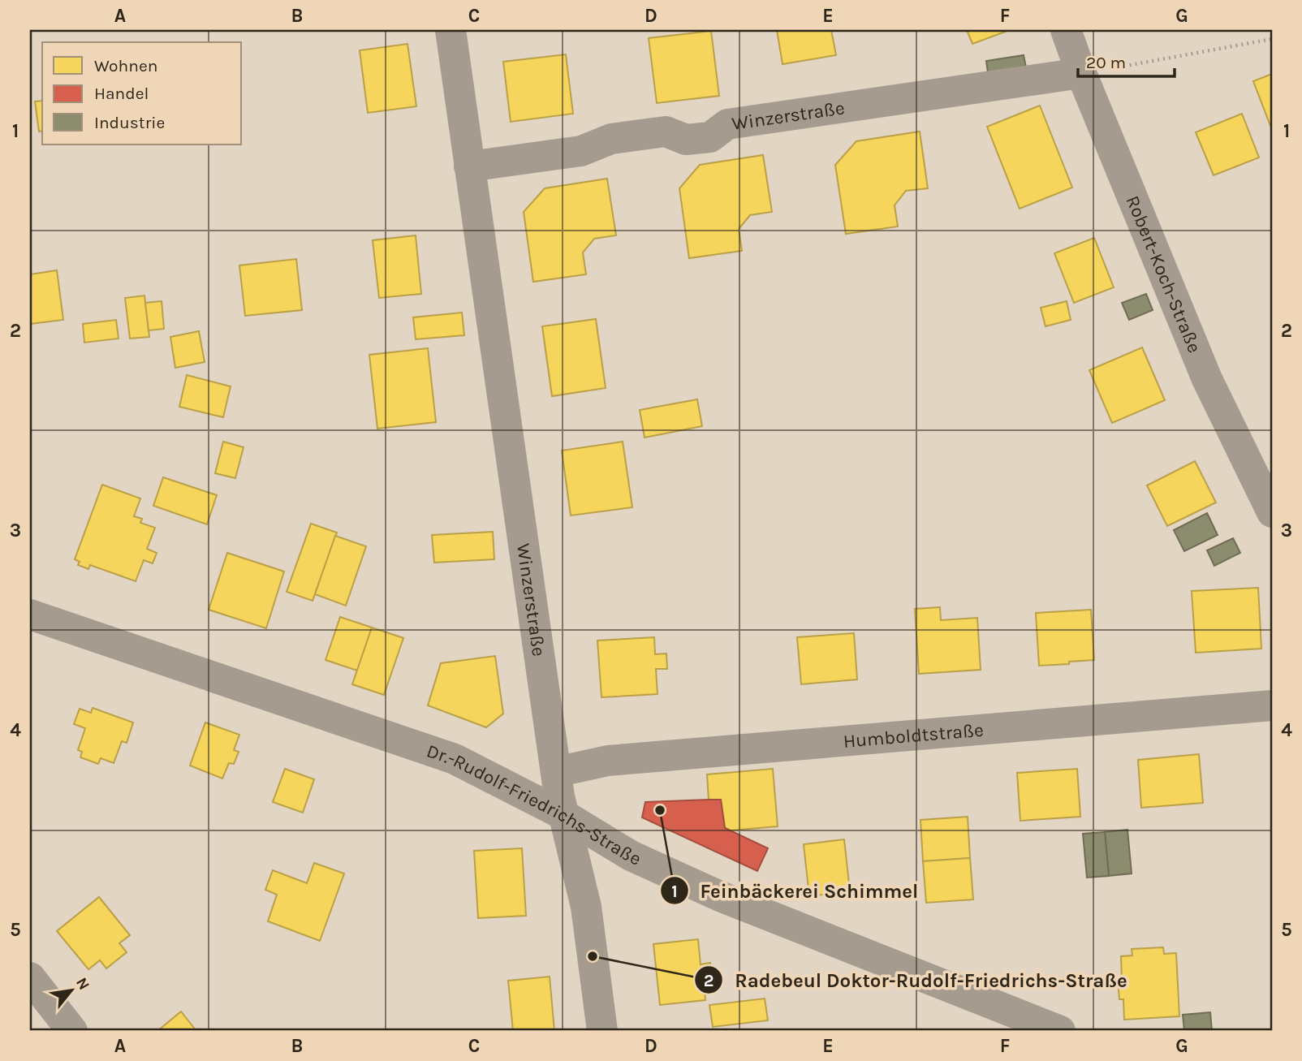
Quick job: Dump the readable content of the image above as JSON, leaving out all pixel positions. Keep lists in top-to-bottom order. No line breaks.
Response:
{"streets":{"street":["Winzerstraße","Robert-Koch-Straße","Humboldtstraße","Dr.-Rudolf-Friedrichs-Straße"]},"crossings":[["Winzerstraße","Robert-Koch-Straße"],["Winzerstraße","Humboldtstraße"],["Winzerstraße","Dr.-Rudolf-Friedrichs-Straße"]],"places":["Feinbäckerei Schimmel","Radebeul Doktor-Rudolf-Friedrichs-Straße"],"legend":["Wohnen","Handel","Industrie"],"scale_bar":"20 m","north":"top right","grid":{"columns":["A","B","C","D","E","F","G"],"rows":["1","2","3","4","5"]}}
